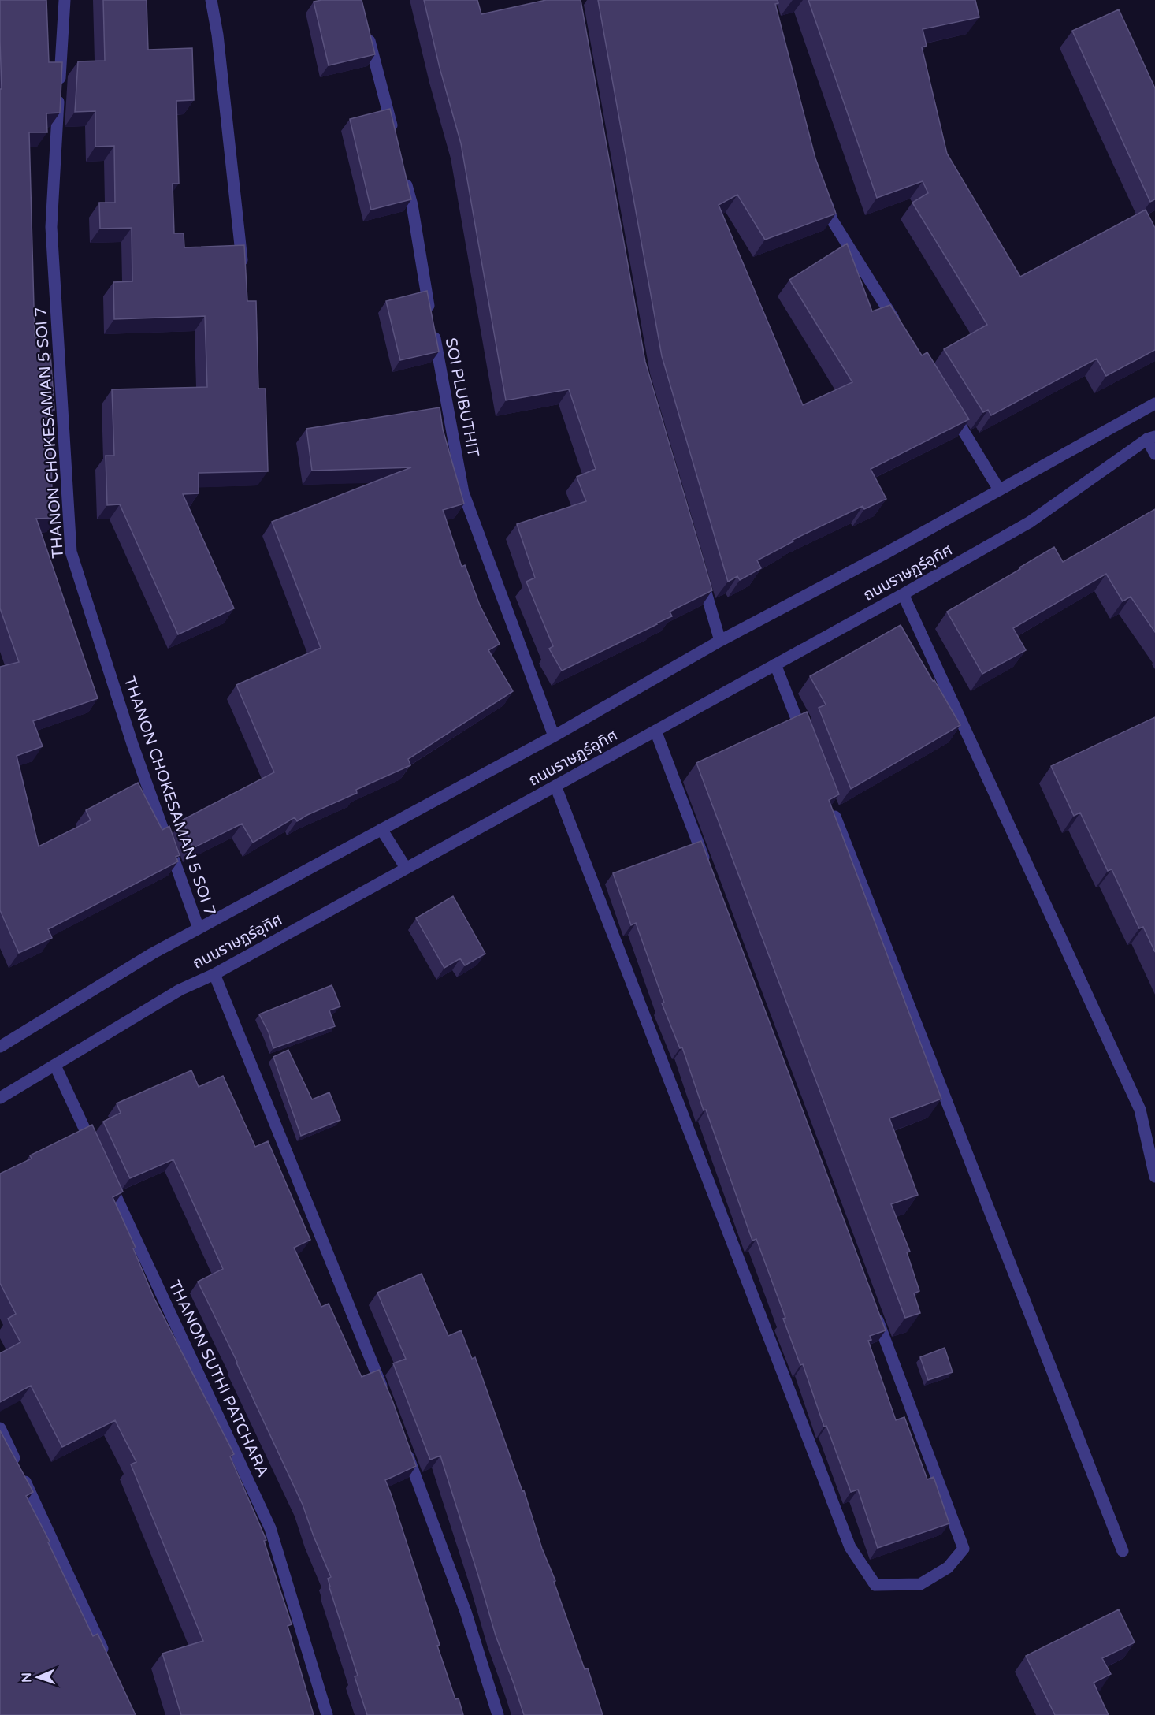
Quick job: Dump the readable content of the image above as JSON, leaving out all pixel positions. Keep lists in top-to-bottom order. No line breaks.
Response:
{"streets":{"street":["SOI PLUBUTHIT","THANON CHOKESAMAN 5 SOI 7","ถนนราษฏร์อุทิศ","THANON SUTHI PATCHARA"]},"crossings":[["SOI PLUBUTHIT","ถนนราษฏร์อุทิศ"],["THANON CHOKESAMAN 5 SOI 7","ถนนราษฏร์อุทิศ"]],"north":"left"}
